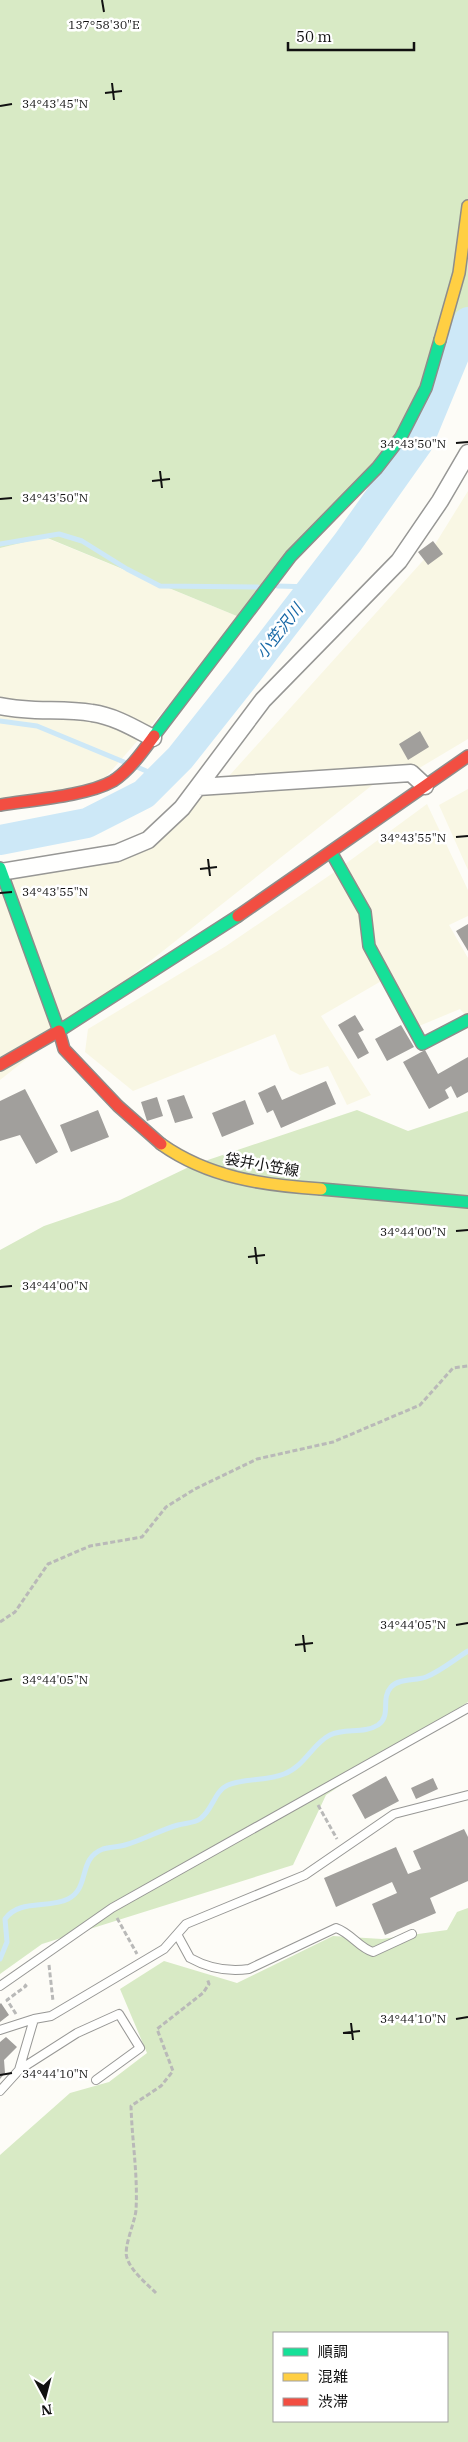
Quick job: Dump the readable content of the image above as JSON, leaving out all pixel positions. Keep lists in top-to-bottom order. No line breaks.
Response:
{"streets":{"street":["袋井小笠線"]},"water":["小笠沢川"],"legend":["順調","混雑","渋滞"],"scale_bar":"50 m","north":"bottom","coordinates":["137°58'30\"E","34°43'45\"N","34°43'50\"N","34°43'55\"N","34°44'00\"N","34°44'05\"N","34°44'10\"N"]}
